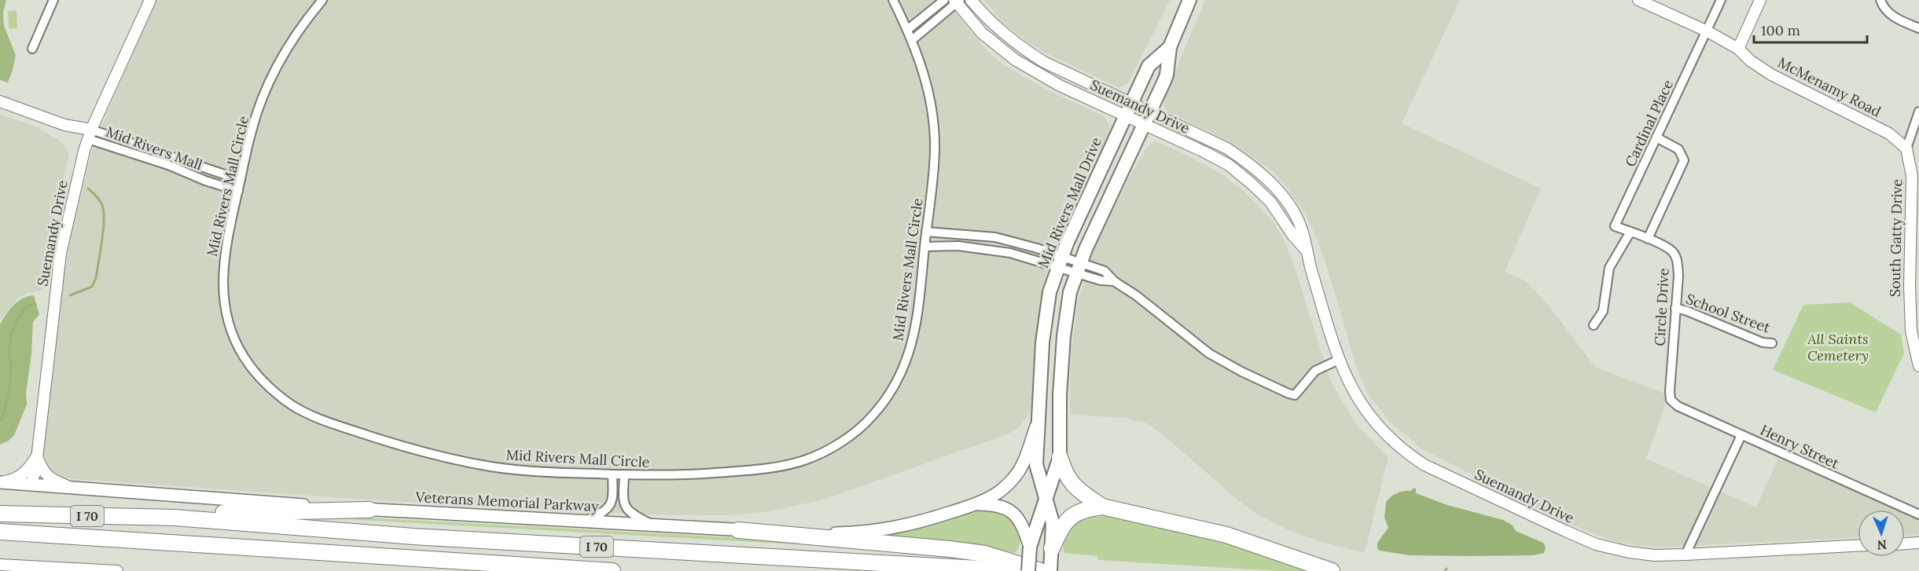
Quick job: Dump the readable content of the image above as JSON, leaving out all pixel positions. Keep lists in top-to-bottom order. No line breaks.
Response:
{"streets":{"highway":["I 70"],"main road":["Mid Rivers Mall Drive","Veterans Memorial Parkway"],"street":["McMenamy Road","Suemandy Drive","Cardinal Place","Mid Rivers Mall","Mid Rivers Mall Circle","South Gatty Drive","Circle Drive","School Street","Henry Street"]},"crossings":[["McMenamy Road","Cardinal Place"],["McMenamy Road","South Gatty Drive"],["Suemandy Drive","Mid Rivers Mall"],["Suemandy Drive","Mid Rivers Mall Drive"],["Suemandy Drive","Veterans Memorial Parkway"],["Cardinal Place","Circle Drive"],["Mid Rivers Mall","Mid Rivers Mall Circle"],["Mid Rivers Mall Drive","Veterans Memorial Parkway"],["Circle Drive","School Street"],["Circle Drive","Henry Street"]],"parks":["All Saints Cemetery"],"scale_bar":"100 m","north":"bottom"}
